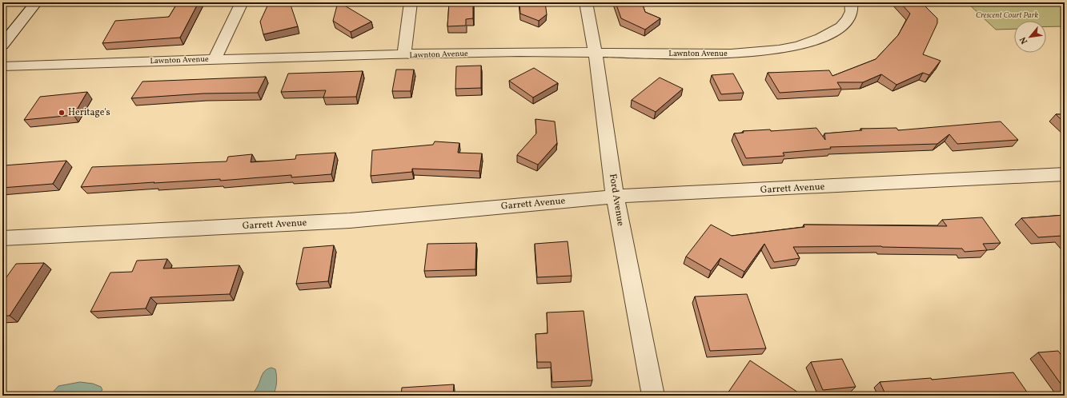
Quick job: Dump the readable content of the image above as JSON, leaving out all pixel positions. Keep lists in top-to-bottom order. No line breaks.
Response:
{"streets":{"street":["Lawnton Avenue","Garrett Avenue","Ford Avenue"]},"crossings":[["Lawnton Avenue","Ford Avenue"],["Garrett Avenue","Ford Avenue"]],"parks":["Crescent Court Park"],"places":["Heritage's"],"north":"bottom left"}
